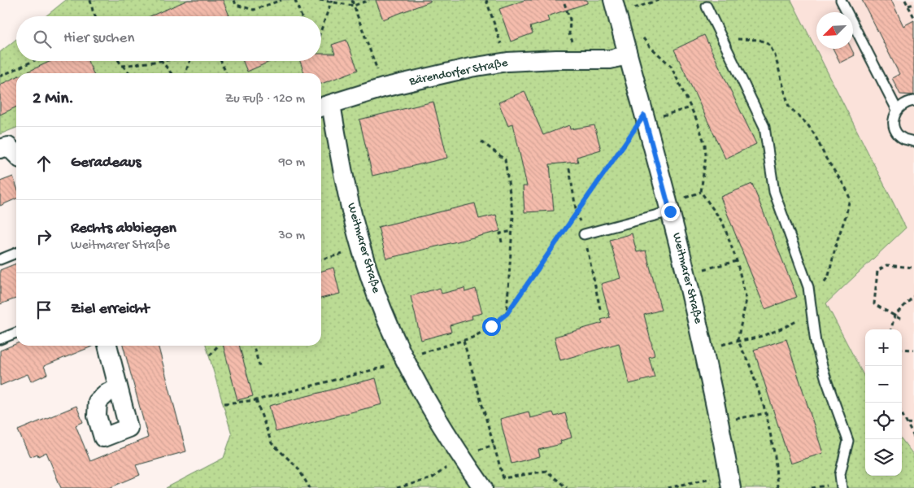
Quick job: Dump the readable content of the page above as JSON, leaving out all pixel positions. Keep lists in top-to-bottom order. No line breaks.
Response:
{"streets":{"street":["Bärendorfer Straße","Weitmarer Straße"]},"crossings":[["Bärendorfer Straße","Weitmarer Straße"]],"north":"bottom left","page":{"search":"Hier suchen","heading":["2 Min.","Zu Fuß · 120 m"],"list":[["Geradeaus","90 m"],["Rechts abbiegen","Weitmarer Straße","30 m"],"Ziel erreicht"],"map_buttons":["+","−"]}}
